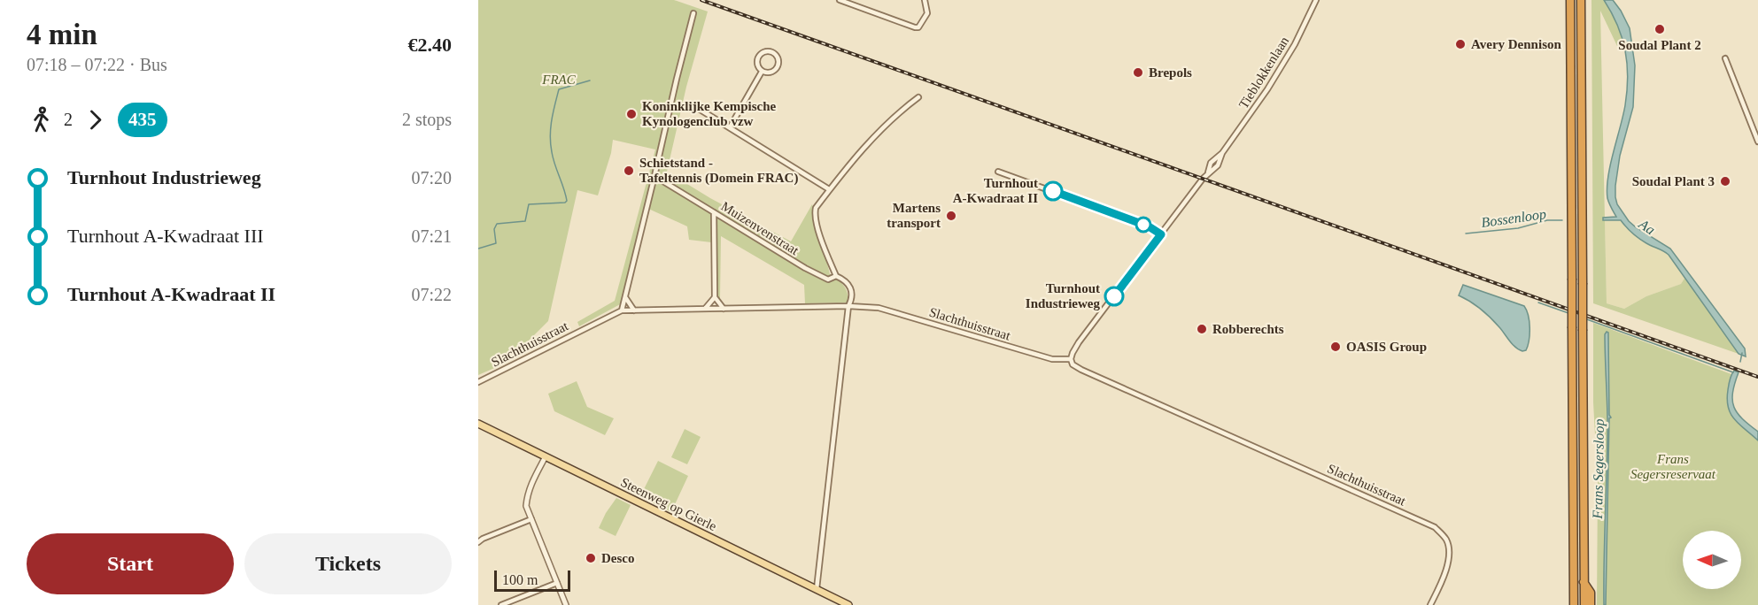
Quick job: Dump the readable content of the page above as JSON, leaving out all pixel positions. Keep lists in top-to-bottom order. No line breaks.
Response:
{"streets":{"main road":["Steenweg op Gierle"],"street":["Tieblokkenlaan","Muizenvenstraat","Slachthuisstraat"]},"crossings":[["Tieblokkenlaan","Slachthuisstraat"]],"water":["Bossenloop","Aa","Frans Segersloop"],"parks":["FRAC","Frans Segersreservaat"],"places":["Soudal Plant 2","Avery Dennison","Brepols","Koninklijke Kempische Kynologenclub vzw","Schietstand - Tafeltennis (Domein FRAC)","Soudal Plant 3","Turnhout A-Kwadraat II","Martens transport","Turnhout Industrieweg","Robberechts","OASIS Group","Desco"],"lines":["bus line 435"],"scale_bar":"100 m","north":"left","page":{"heading":["4 min","07:18 – 07:22 · Bus","€2.40"],"legs":["2","435","2 stops"],"list":[{"name":"Turnhout Industrieweg","value":"07:20"},{"name":"Turnhout A-Kwadraat III","value":"07:21"},{"name":"Turnhout A-Kwadraat II","value":"07:22"}],"buttons":["Start","Tickets"],"scale":"100 m"}}
